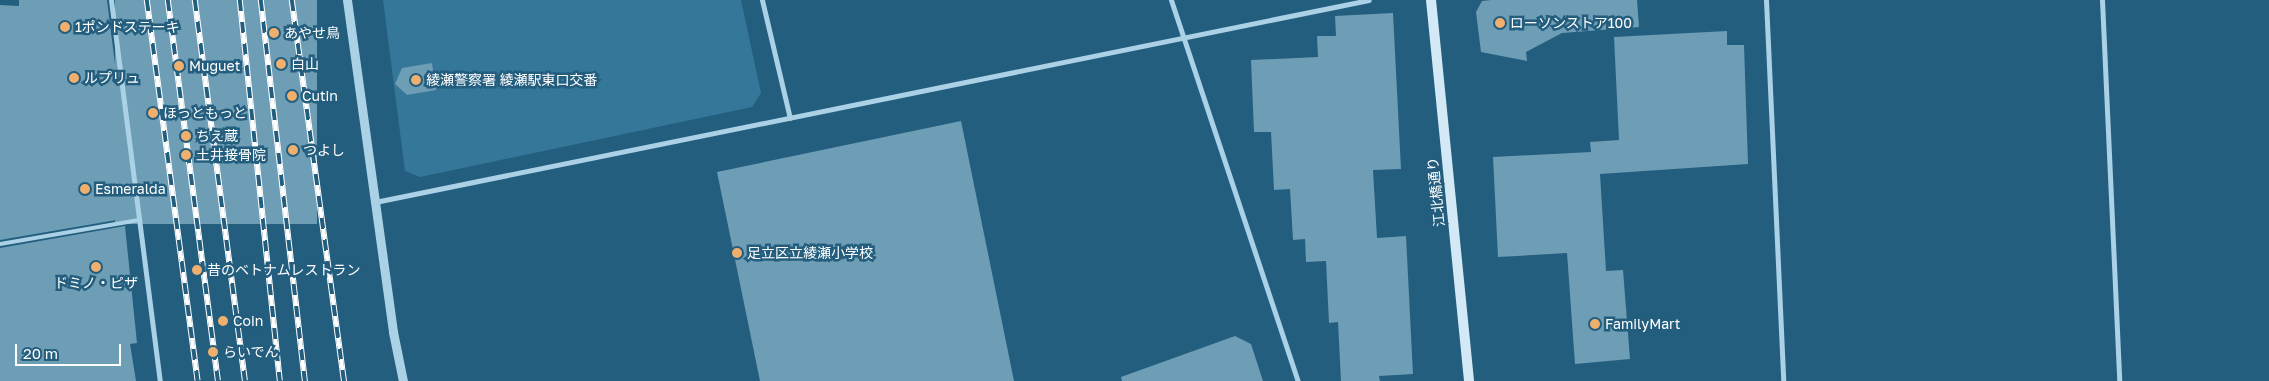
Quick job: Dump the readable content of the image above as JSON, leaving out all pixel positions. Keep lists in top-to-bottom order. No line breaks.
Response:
{"streets":{"main road":["江北橋通り"]},"places":["ローソンストア100","1ポンドステーキ","あやせ鳥","白山","Muguet","ルプリュ","綾瀬警察署 綾瀬駅東口交番","Cutin","ほっともっと","ちえ蔵","つよし","土井接骨院","Esmeralda","足立区立綾瀬小学校","ドミノ・ピザ","昔のベトナムレストラン","Coin","FamilyMart","らいでん"],"scale_bar":"20 m"}
